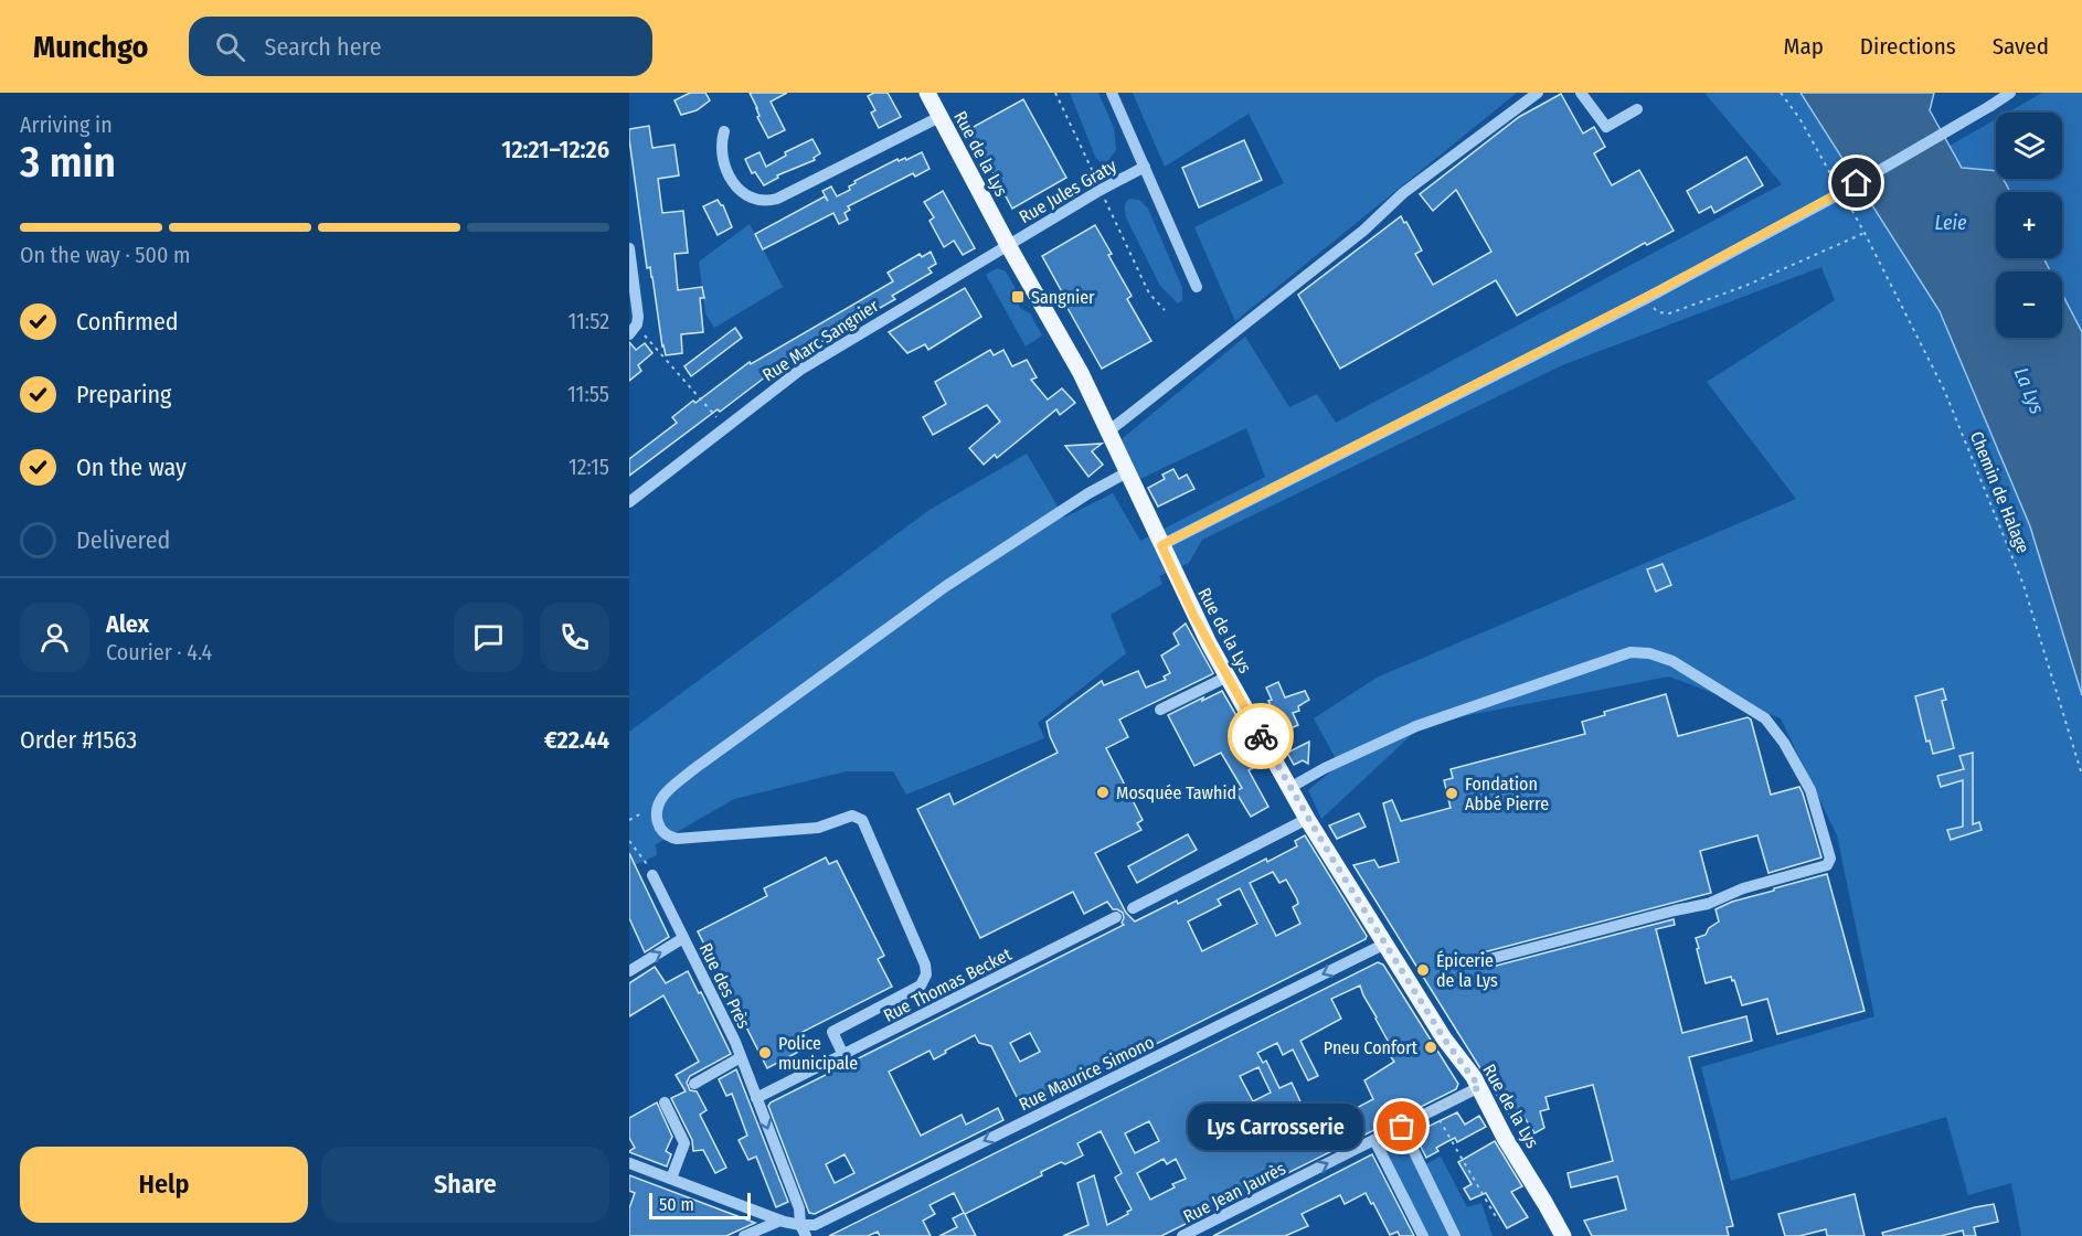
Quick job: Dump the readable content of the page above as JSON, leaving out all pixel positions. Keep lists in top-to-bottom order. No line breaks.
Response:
{"streets":{"main road":["Rue de la Lys"],"street":["Rue Jules Graty","Rue Marc Sangnier","Rue Thomas Becket","Rue des Près","Rue Maurice Simono","Rue Jean Jaurès"],"path":["Chemin de Halage"]},"crossings":[["Rue de la Lys","Rue Jules Graty"],["Rue de la Lys","Rue Marc Sangnier"],["Rue de la Lys","Rue Maurice Simono"],["Rue de la Lys","Rue Jean Jaurès"],["Rue Jules Graty","Rue Marc Sangnier"],["Rue Thomas Becket","Rue des Près"],["Rue des Près","Rue Maurice Simono"]],"one_way":["Rue des Près","Rue Maurice Simono","Rue Jean Jaurès"],"water":["Leie","La Lys"],"places":{"transit":["Sangnier"],"other":["Mosquée Tawhid","Fondation Abbé Pierre","Épicerie de la Lys","Pneu Confort","Police municipale","Lys Carrosserie"]},"scale_bar":"50 m","page":{"header":"Munchgo","search":"Search here","nav":["Map","Directions","Saved"],"heading":["3 min","Arriving in","12:21–12:26"],"panel":["Alex","Courier · 4.4","Order #1563","€22.44"],"map_buttons":["+","−"],"bar":"On the way · 500 m","list":[["Confirmed","11:52"],["Preparing","11:55"],["On the way","12:15"],"Delivered"],"bubble":"Lys Carrosserie","buttons":["Help","Share"],"scale":"50 m"}}
